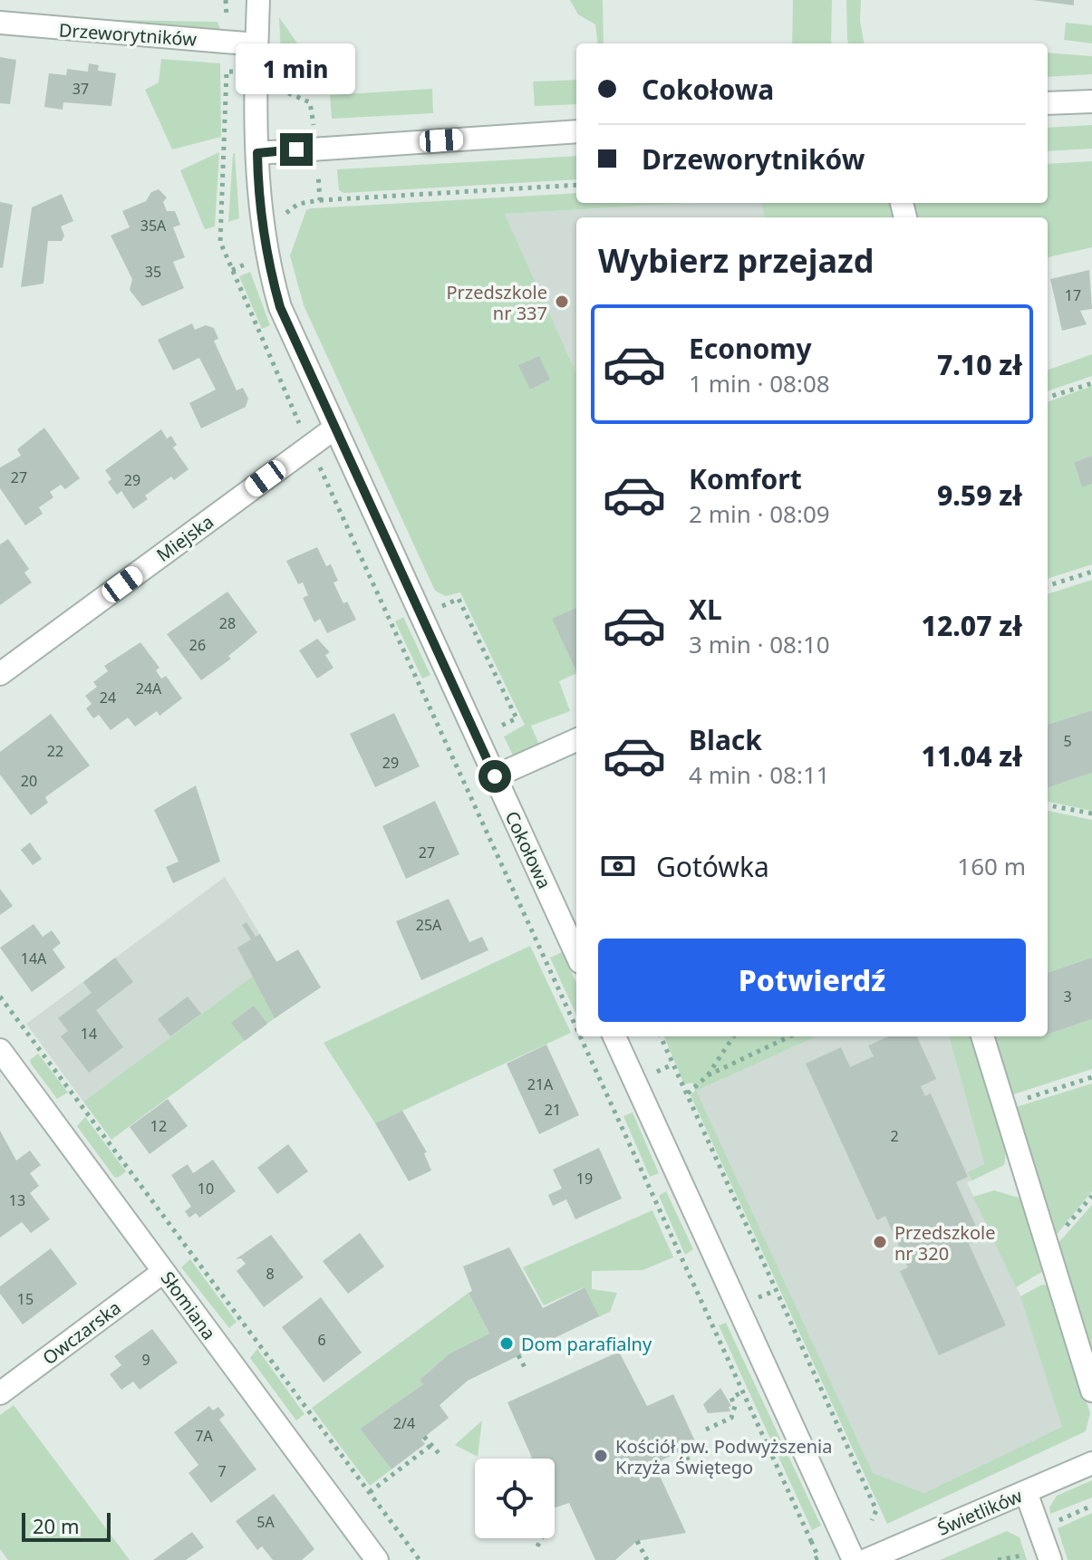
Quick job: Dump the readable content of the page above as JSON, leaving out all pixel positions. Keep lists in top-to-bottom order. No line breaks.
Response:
{"streets":{"street":["Drzeworytników","Miejska","Cokołowa","Słomiana","Owczarska","Świetlików"]},"crossings":[["Drzeworytników","Cokołowa"],["Miejska","Cokołowa"],["Słomiana","Owczarska"]],"places":["Przedszkole nr 337","Przedszkole nr 320","Dom parafialny","Kościół pw. Podwyższenia Krzyża Świętego"],"house_numbers":["37","35A","35","17","27","29","28","26","24A","24","5","22","29","20","27","25A","14A","3","14","21A","21","12","2","19","10","13","8","15","6","9","2/4","7A","7","5A"],"scale_bar":"20 m","page":{"bubble":"1 min","banner":["Cokołowa","Drzeworytników"],"heading":"Wybierz przejazd","list":[{"name":"Economy","note":"1 min · 08:08","value":"7.10 zł"},{"name":"Komfort","note":"2 min · 08:09","value":"9.59 zł"},{"name":"XL","note":"3 min · 08:10","value":"12.07 zł"},{"name":"Black","note":"4 min · 08:11","value":"11.04 zł"}],"pay":["Gotówka","160 m"],"buttons":"Potwierdź","scale":"20 m"}}
